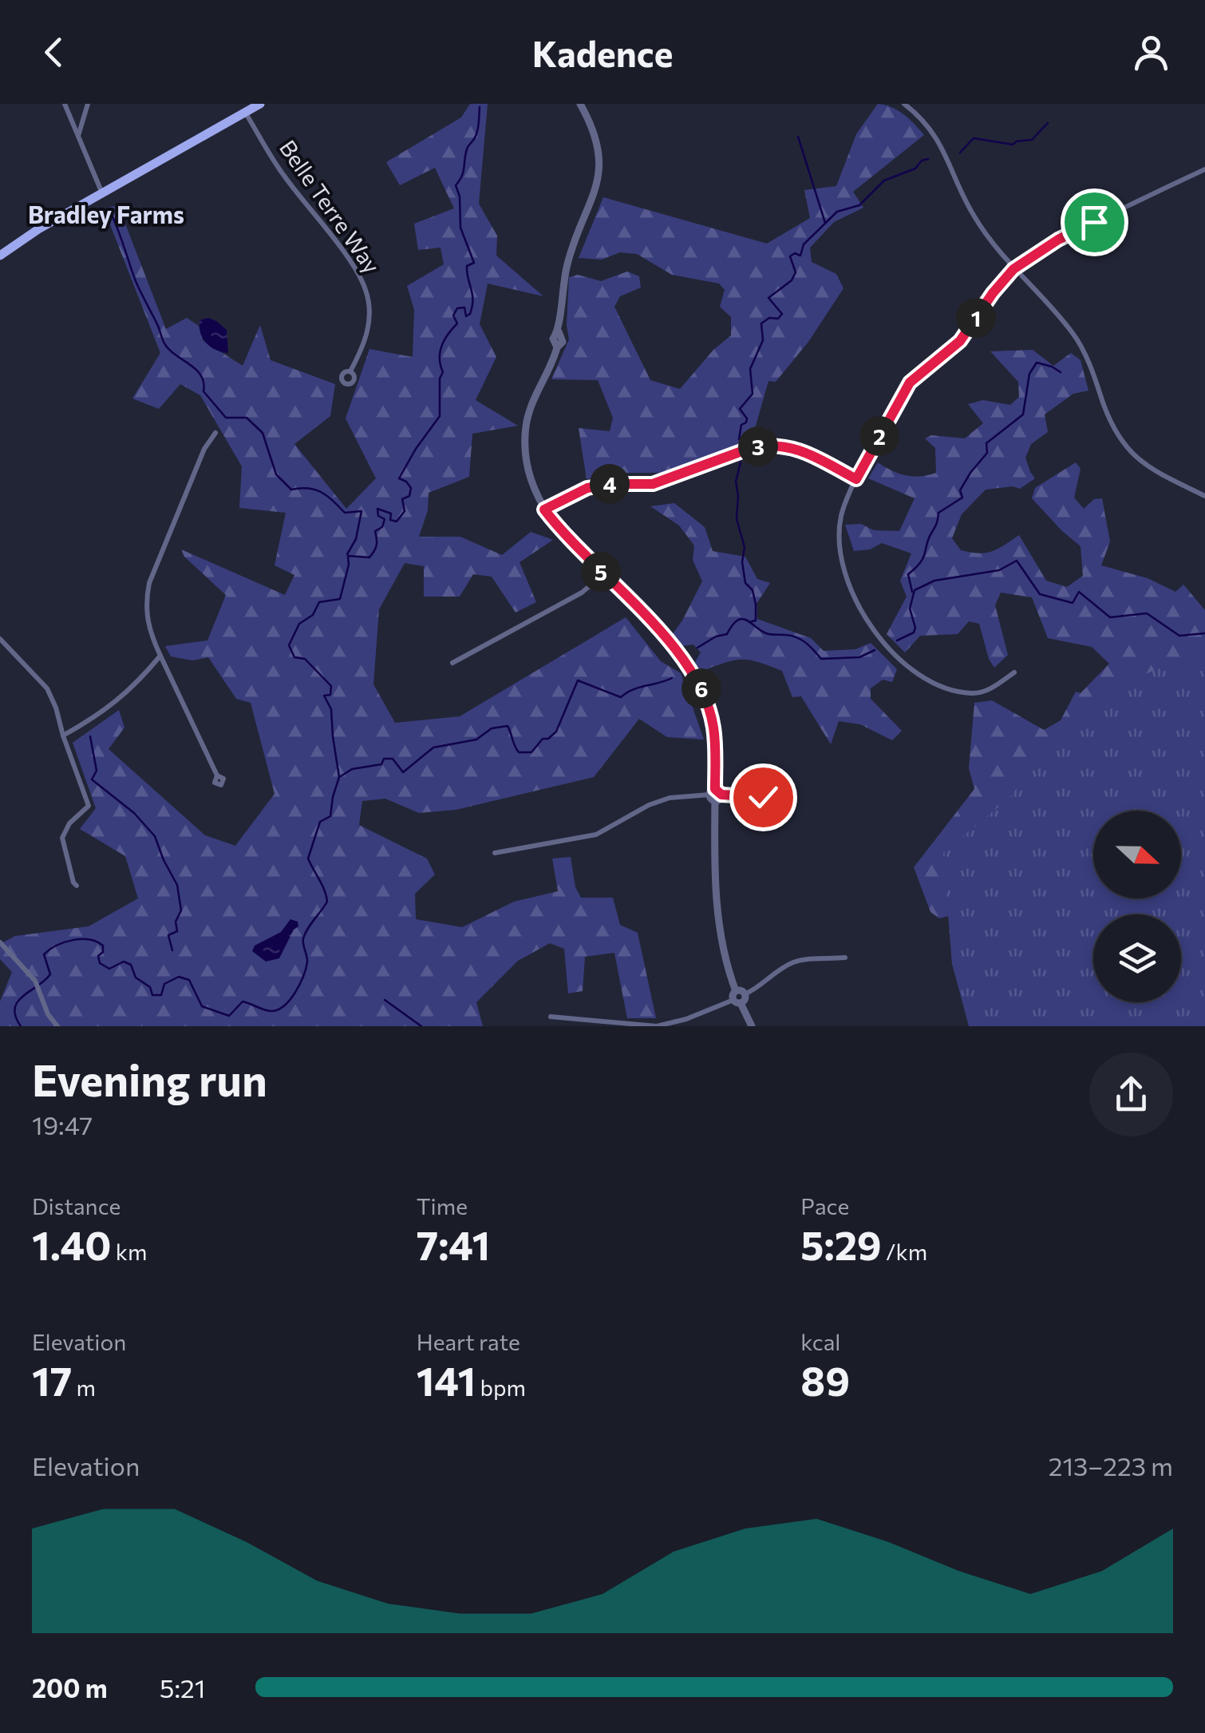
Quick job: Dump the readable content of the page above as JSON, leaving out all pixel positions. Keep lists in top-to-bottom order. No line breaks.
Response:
{"streets":{"street":["Belle Terre Way"]},"districts":["Bradley Farms"],"north":"right","page":{"header":"Kadence","pins":["1","2","3","4","5","6"],"heading":["Evening run","19:47"],"stats":[["Distance","1.40 km"],["Time","7:41"],["Pace","5:29 /km"],["Elevation","17 m"],["Heart rate","141 bpm"],["kcal","89"]],"chart":["Elevation","213–223 m"],"list":[{"name":"200 m","note":"5:21"}]}}
